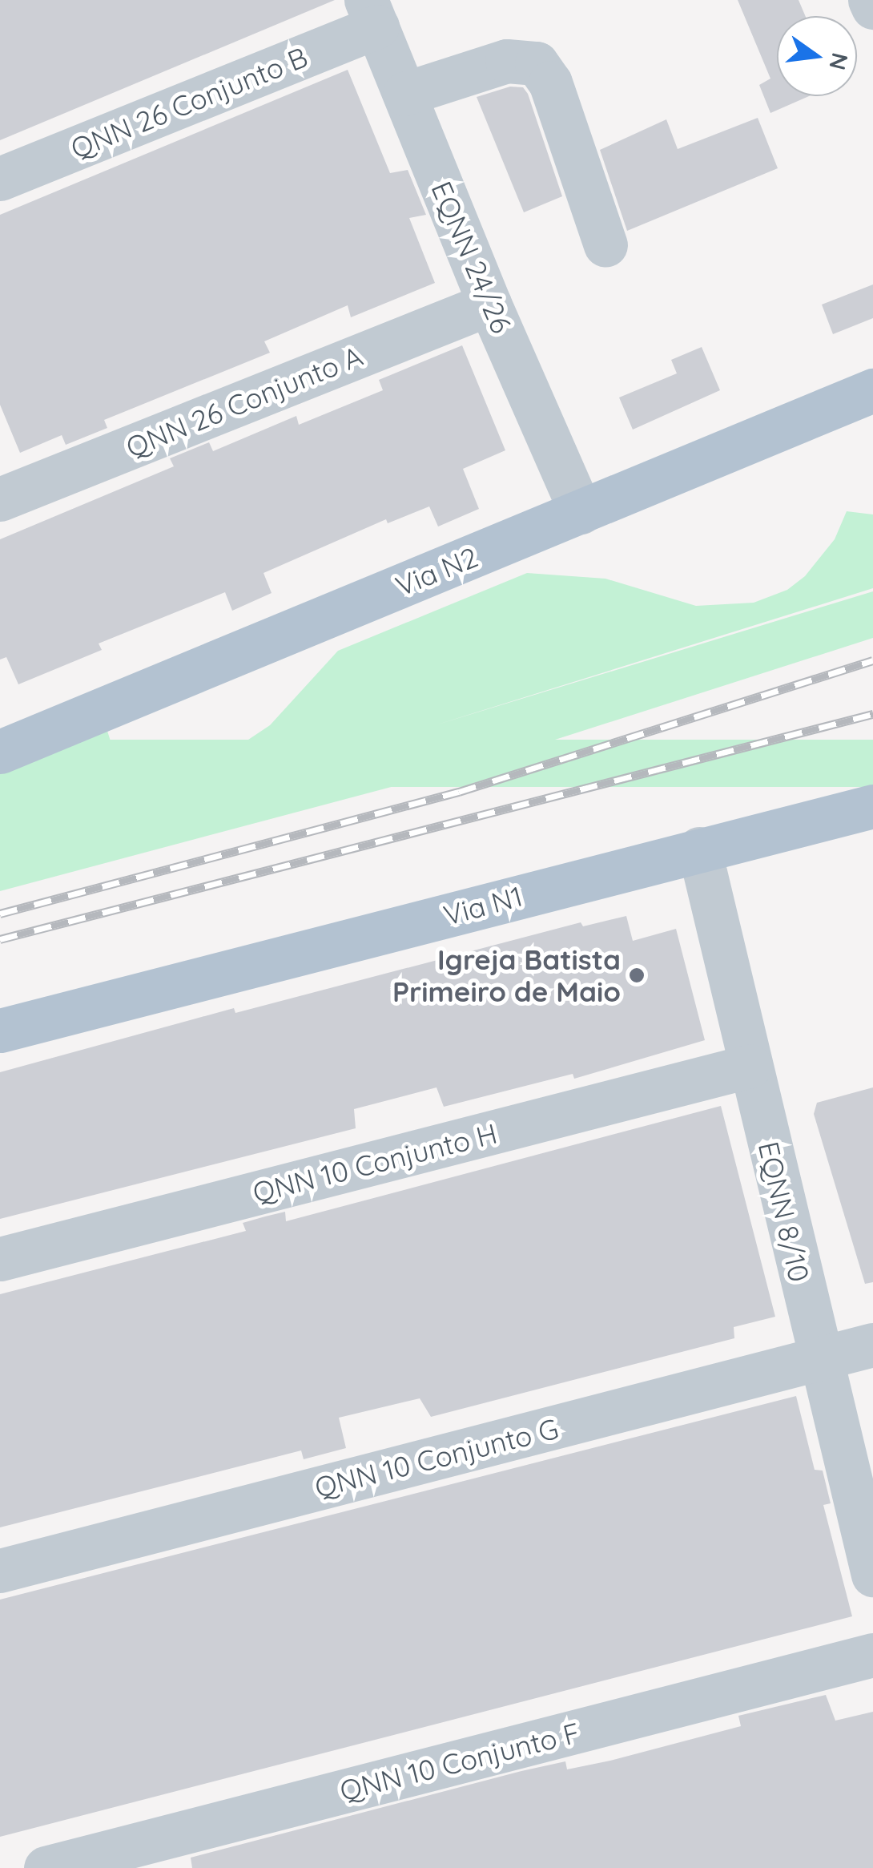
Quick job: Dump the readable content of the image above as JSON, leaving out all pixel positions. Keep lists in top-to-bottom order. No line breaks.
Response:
{"streets":{"main road":["Via N2","Via N1"],"street":["QNN 26 Conjunto B","EQNN 24/26","QNN 26 Conjunto A","QNN 10 Conjunto H","EQNN 8/10","QNN 10 Conjunto G","QNN 10 Conjunto F"]},"crossings":[["QNN 26 Conjunto B","EQNN 24/26"],["EQNN 24/26","QNN 26 Conjunto A"],["EQNN 24/26","Via N2"],["Via N1","EQNN 8/10"],["QNN 10 Conjunto H","EQNN 8/10"],["EQNN 8/10","QNN 10 Conjunto G"]],"places":["Igreja Batista Primeiro de Maio"],"north":"right"}
